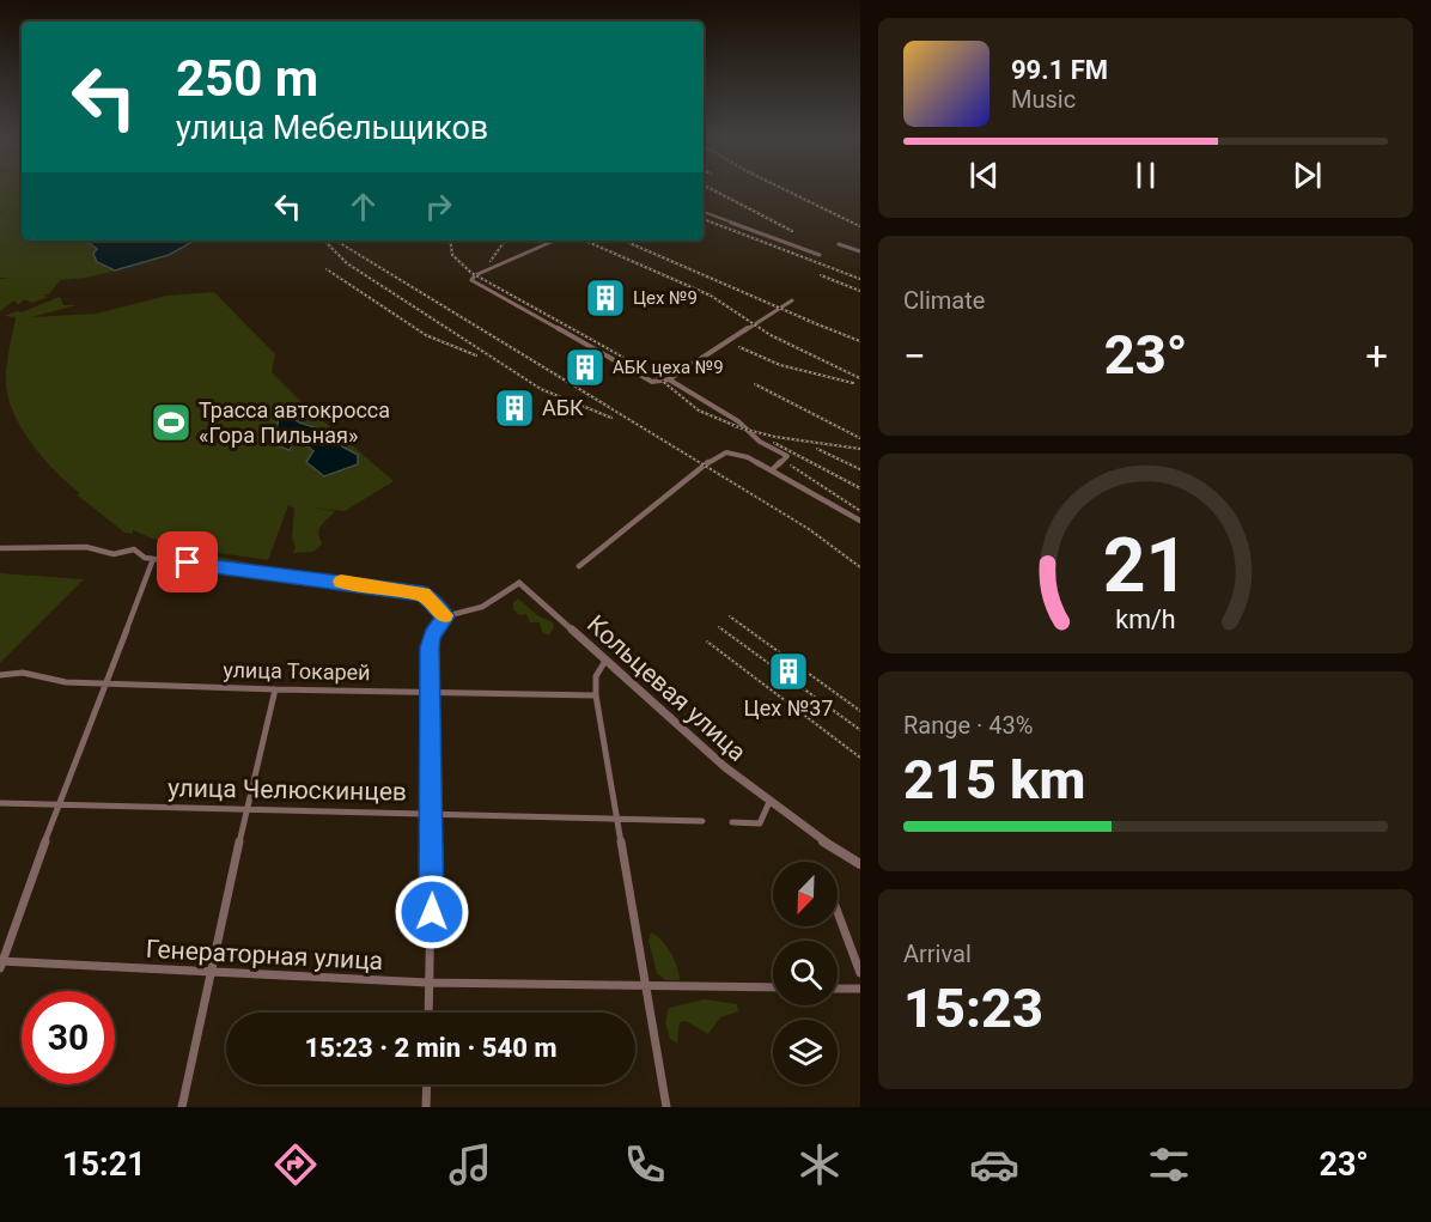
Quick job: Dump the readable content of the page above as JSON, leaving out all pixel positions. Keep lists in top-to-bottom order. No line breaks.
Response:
{"streets":{"street":["улица Токарей","Кольцевая улица","улица Челюскинцев","Генераторная улица"]},"places":{"building":["Цех №9","АБК цеха №9","АБК","Цех №37"],"sports":["Трасса автокросса «Гора Пильная»"]},"north":"bottom left","page":{"turn":["250 m","улица Мебельщиков"],"song":["99.1 FM","Music"],"tile":["Climate",["Range · 43%","215 km"],["Arrival","15:23"]],"heat":["−","23°","+"],"limit":"30","trip":"15:23 · 2 min · 540 m","tabs":["15:21","23°"],"gauge":["21","km/h"]}}
